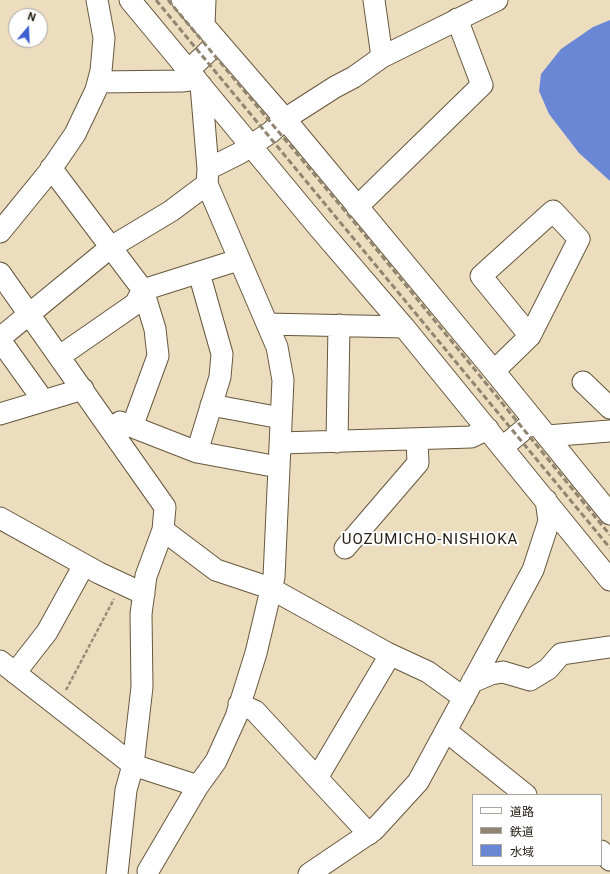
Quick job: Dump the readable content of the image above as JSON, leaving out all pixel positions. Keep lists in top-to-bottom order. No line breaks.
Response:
{"districts":["UOZUMICHO-NISHIOKA"],"legend":["道路","鉄道","水域"],"north":"top"}
